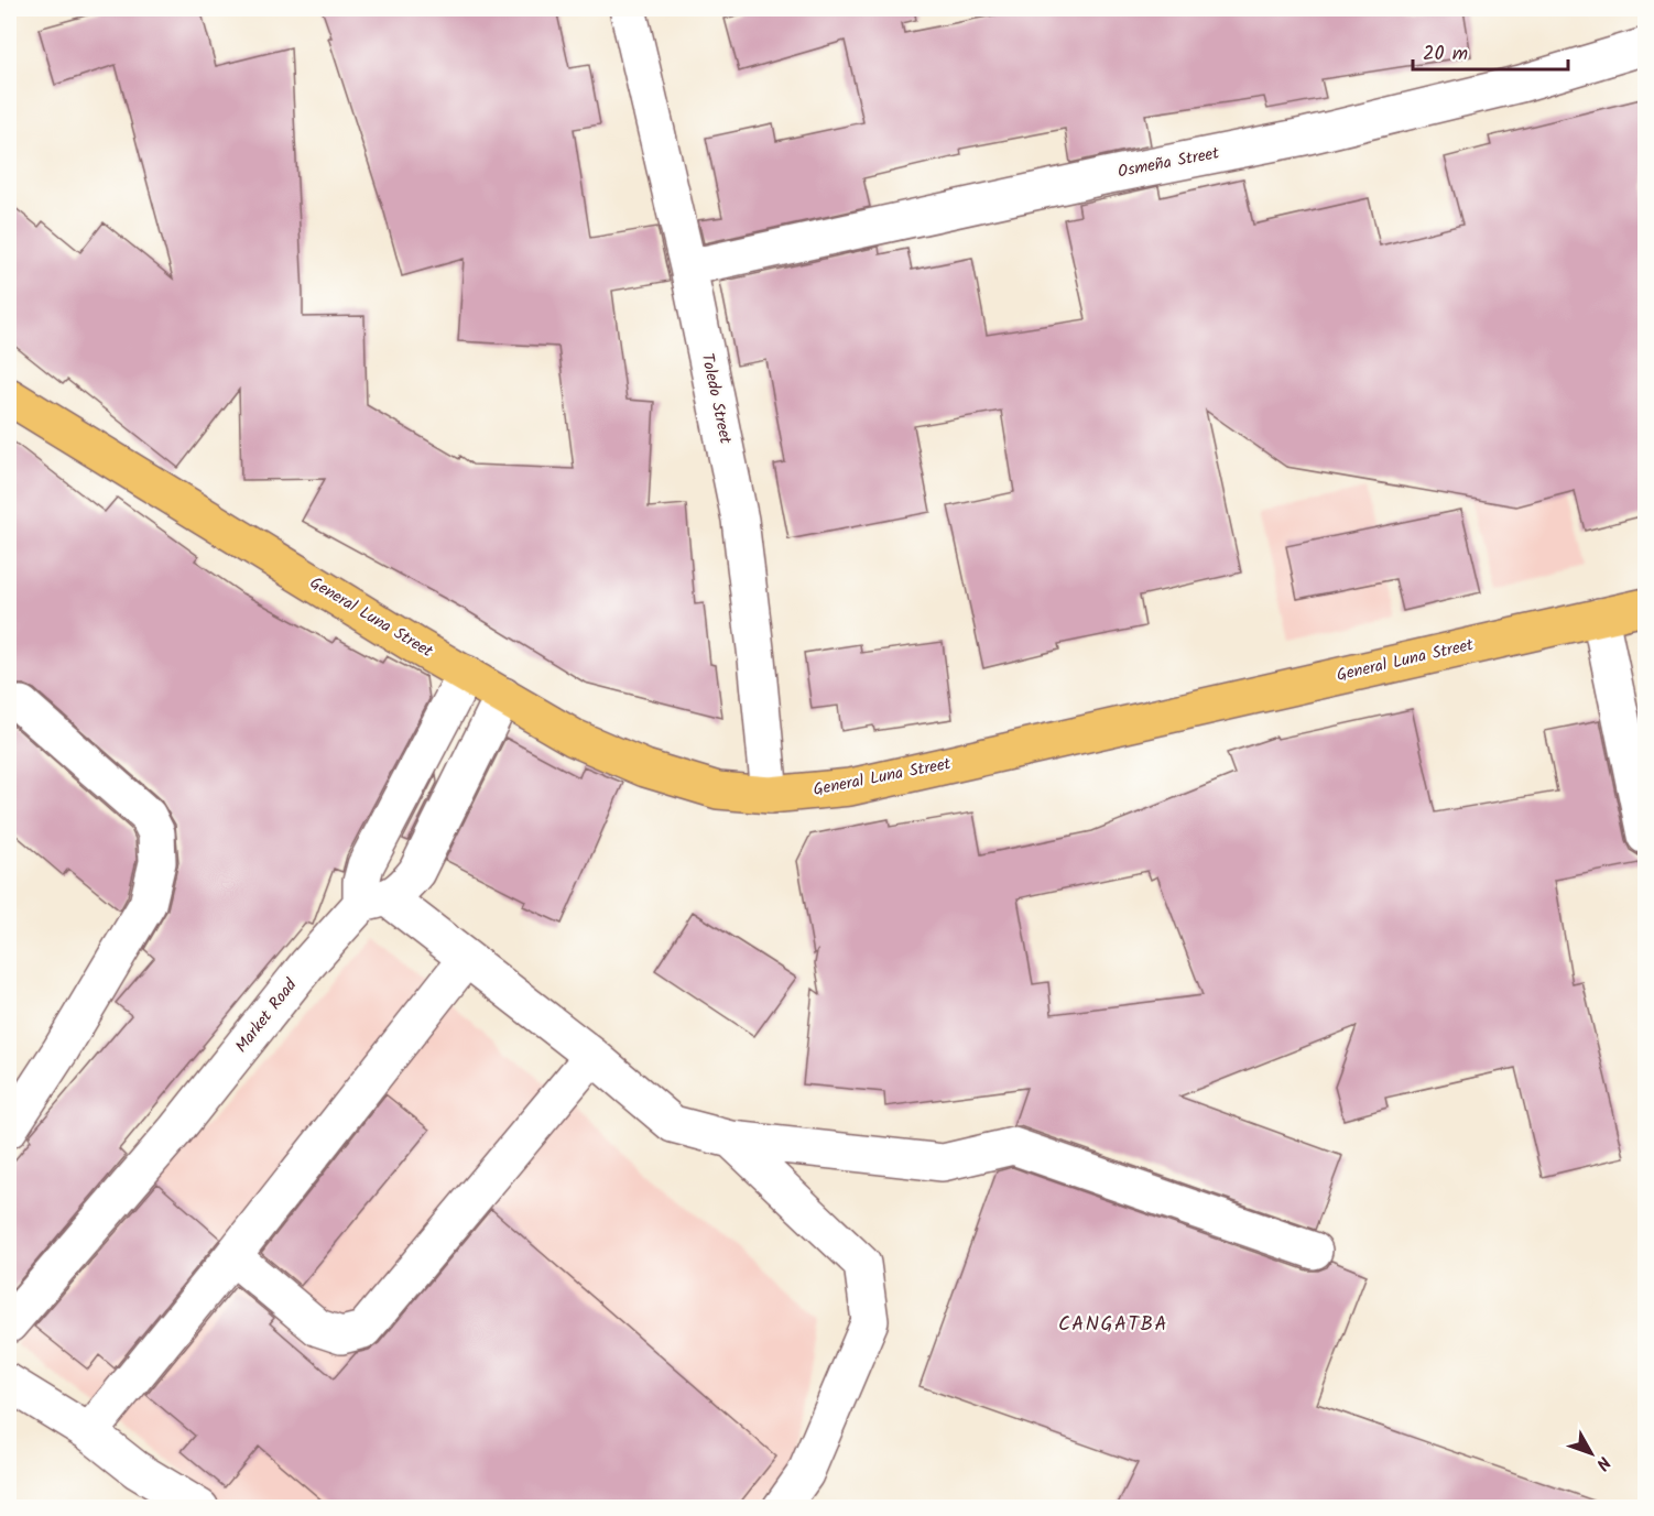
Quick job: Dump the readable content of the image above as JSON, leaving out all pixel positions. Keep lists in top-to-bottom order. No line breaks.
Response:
{"streets":{"main road":["General Luna Street"],"street":["Osmeña Street","Toledo Street","Market Road"]},"crossings":[["Osmeña Street","Toledo Street"],["Toledo Street","General Luna Street"],["General Luna Street","Market Road"]],"districts":["CANGATBA"],"scale_bar":"20 m","north":"bottom right"}
